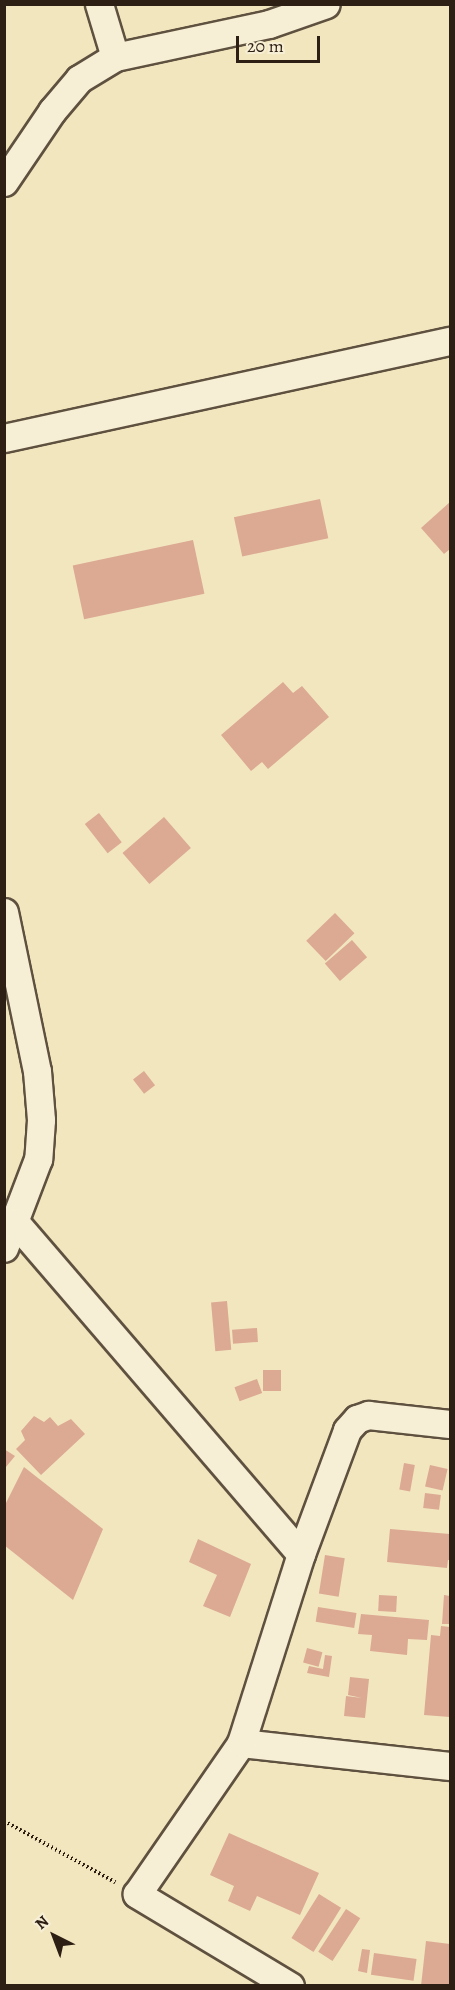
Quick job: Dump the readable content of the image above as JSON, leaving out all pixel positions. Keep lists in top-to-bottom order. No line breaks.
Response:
{"scale_bar":"20 m","north":"top left"}
